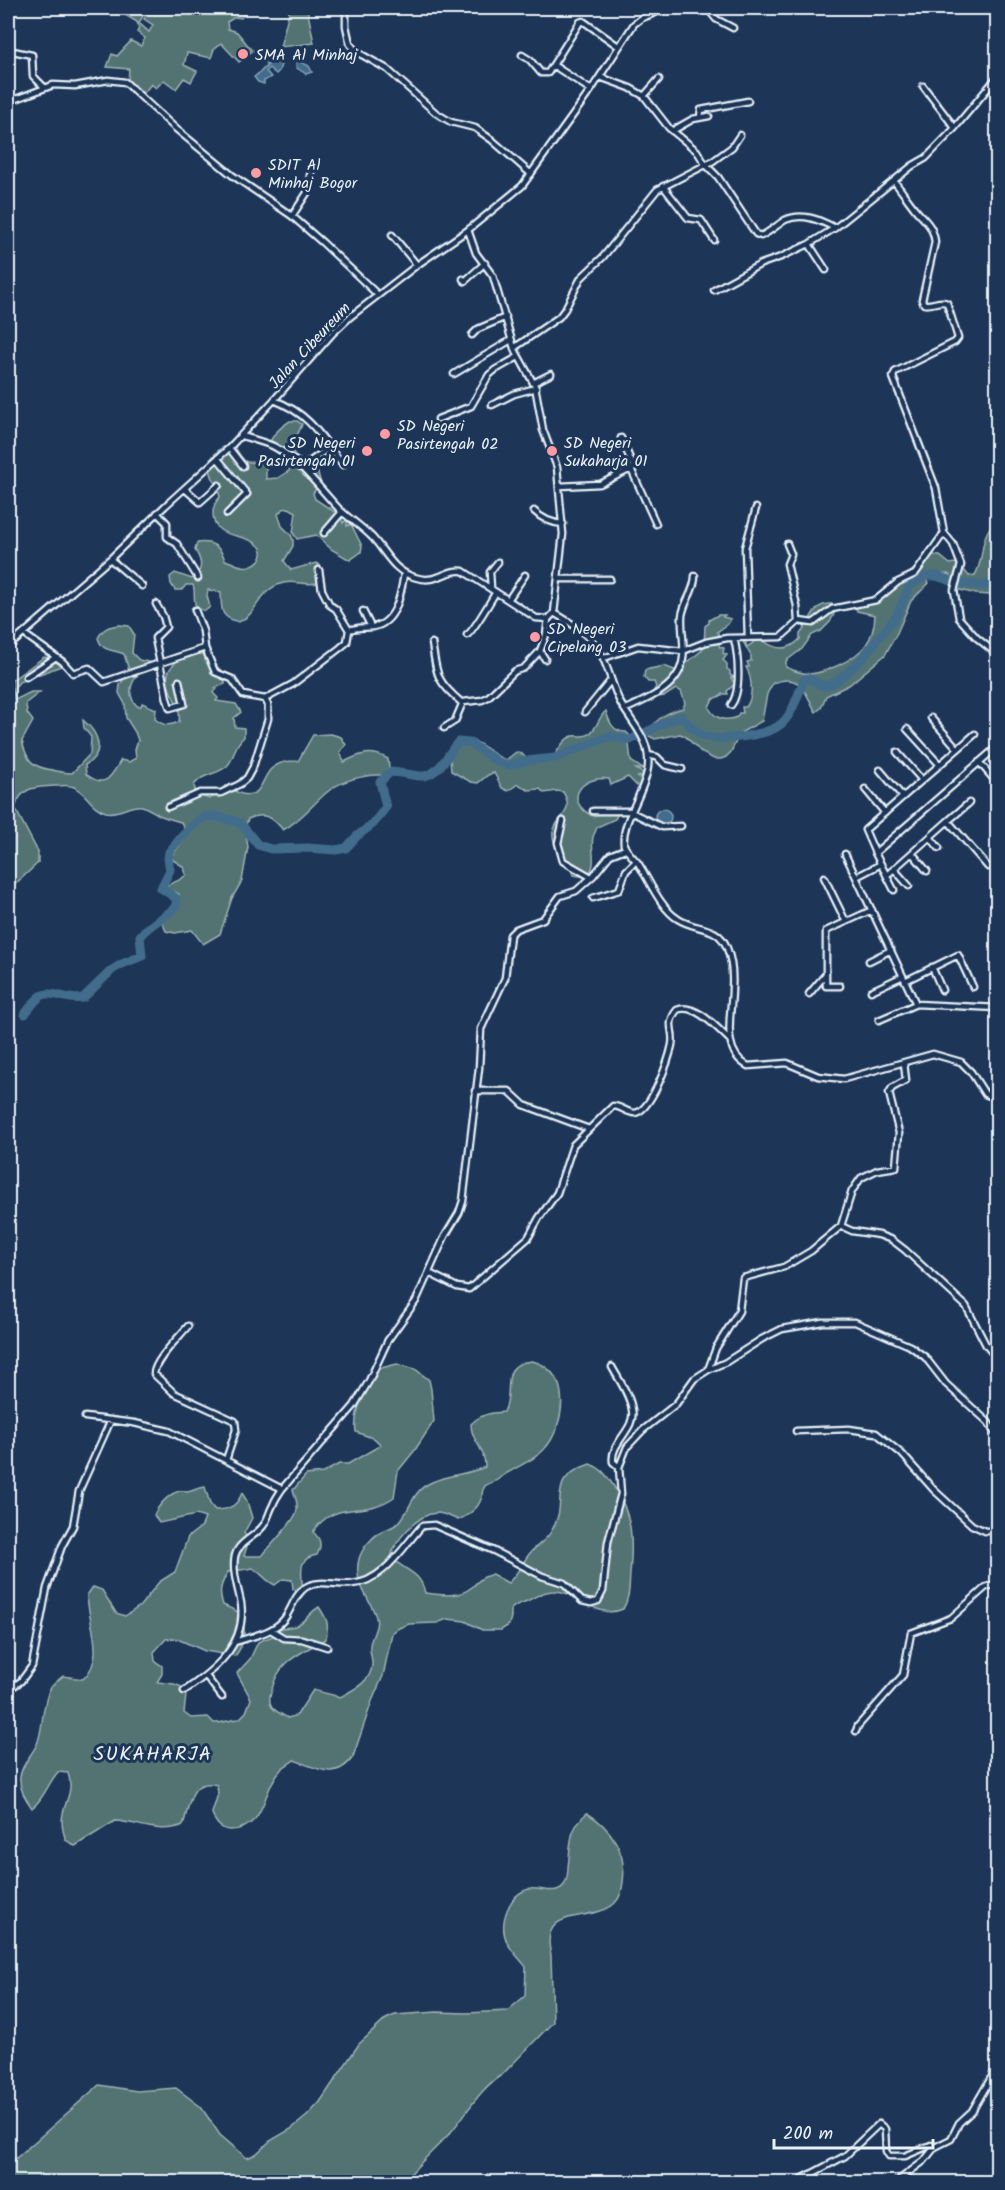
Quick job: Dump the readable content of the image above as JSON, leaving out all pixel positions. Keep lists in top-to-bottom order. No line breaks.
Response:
{"streets":{"street":["Jalan Cibeureum"]},"districts":["SUKAHARJA"],"places":["SMA Al Minhaj","SDIT Al Minhaj Bogor","SD Negeri Pasirtengah 02","SD Negeri Pasirtengah 01","SD Negeri Sukaharja 01","SD Negeri Cipelang 03"],"scale_bar":"200 m"}
